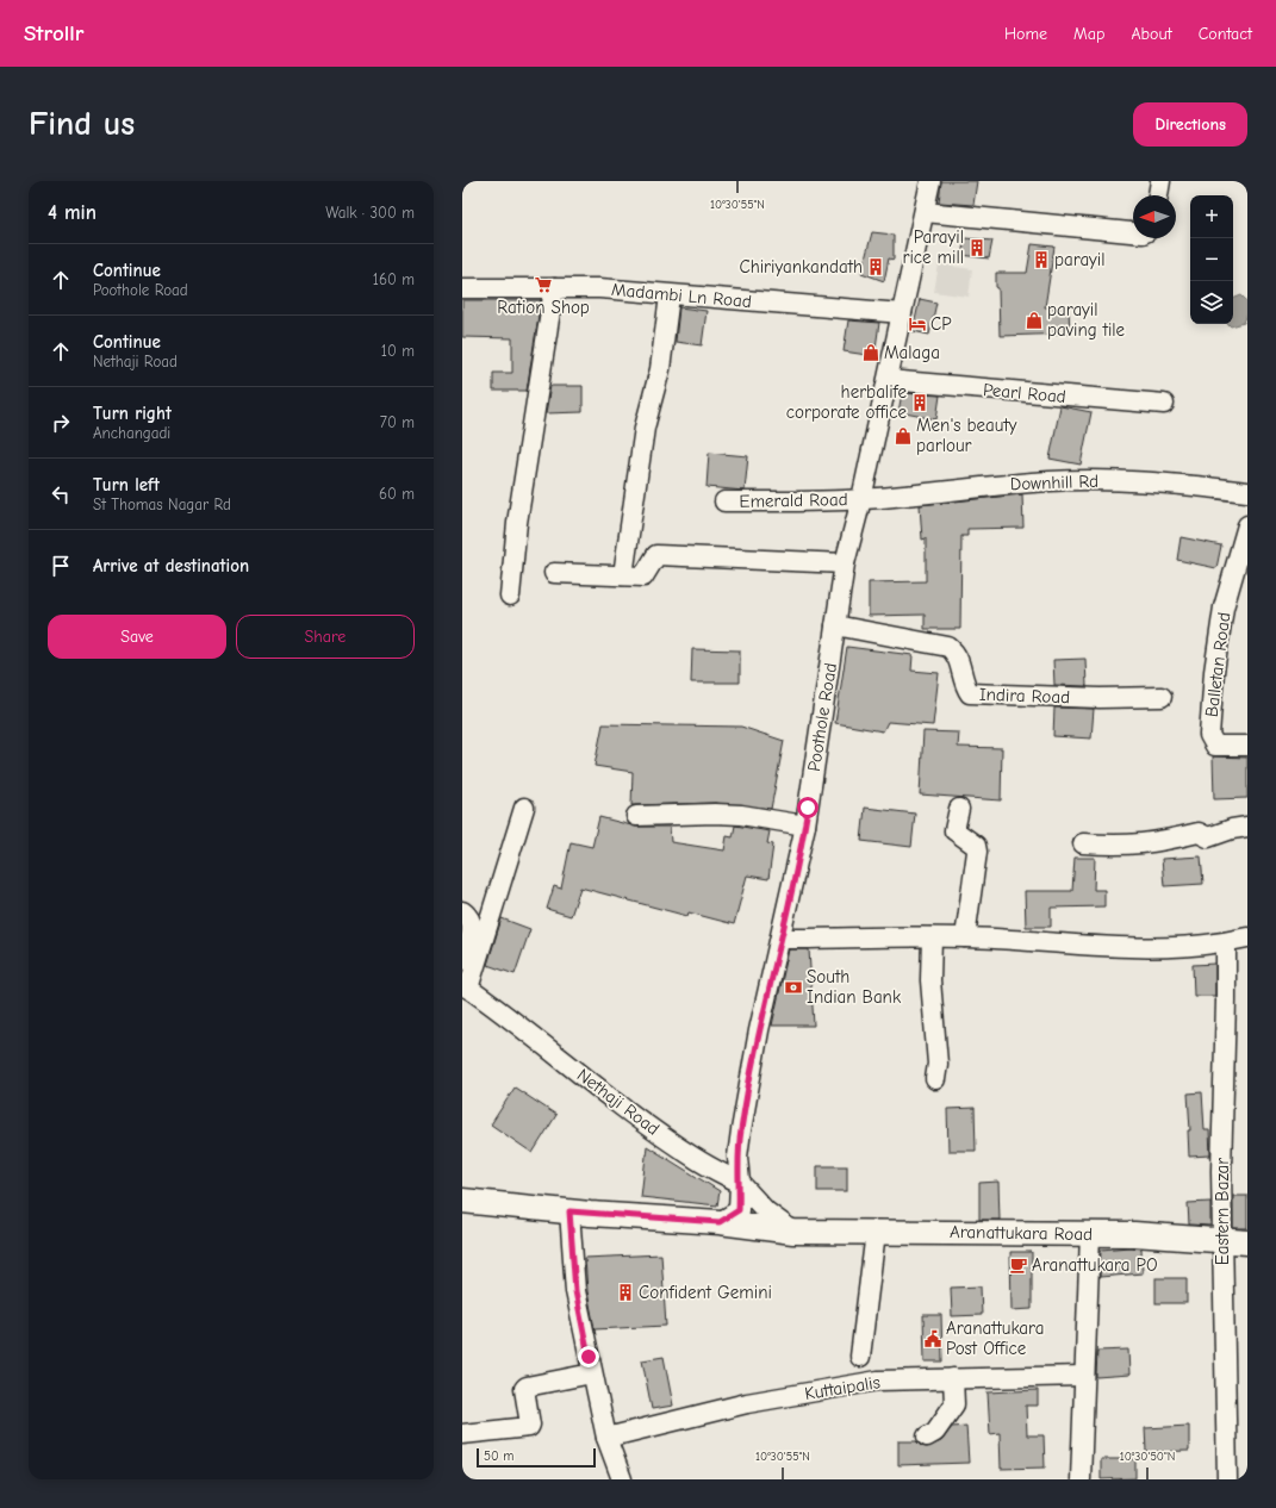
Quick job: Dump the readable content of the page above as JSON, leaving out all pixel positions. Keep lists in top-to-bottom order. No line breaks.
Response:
{"streets":{"main road":["Aranattukara Road"],"street":["Madambi Ln Road","Pearl Road","Downhill Rd","Emerald Road","Balletan Road","Indira Road","Poothole Road","Nethaji Road","Eastern Bazar","Kuttaipalis"]},"crossings":[["Madambi Ln Road","Poothole Road"],["Pearl Road","Poothole Road"],["Downhill Rd","Emerald Road"],["Downhill Rd","Poothole Road"],["Emerald Road","Poothole Road"],["Indira Road","Poothole Road"],["Poothole Road","Nethaji Road"],["Eastern Bazar","Aranattukara Road"]],"places":{"building":["Parayil rice mill","parayil","Chiriyankandath","herbalife corporate office","Confident Gemini"],"supermarket":["Ration Shop"],"shop":["parayil paving tile","Malaga","Men's beauty parlour"],"hotel":["CP"],"bank":["South Indian Bank"],"cafe":["Aranattukara PO"],"public building":["Aranattukara Post Office"]},"scale_bar":"50 m","north":"left","page":{"header":"Strollr","nav":["Home","Map","About","Contact"],"buttons":["Directions",["Save","Share"]],"title":"Find us","heading":["4 min","Walk · 300 m"],"map_buttons":["+","−"],"list":[["Continue","Poothole Road","160 m"],["Continue","Nethaji Road","10 m"],["Turn right","Anchangadi","70 m"],["Turn left","St Thomas Nagar Rd","60 m"],"Arrive at destination"],"scale":"50 m"},"coordinates":["10°30'55\"N","10°30'50\"N"]}
